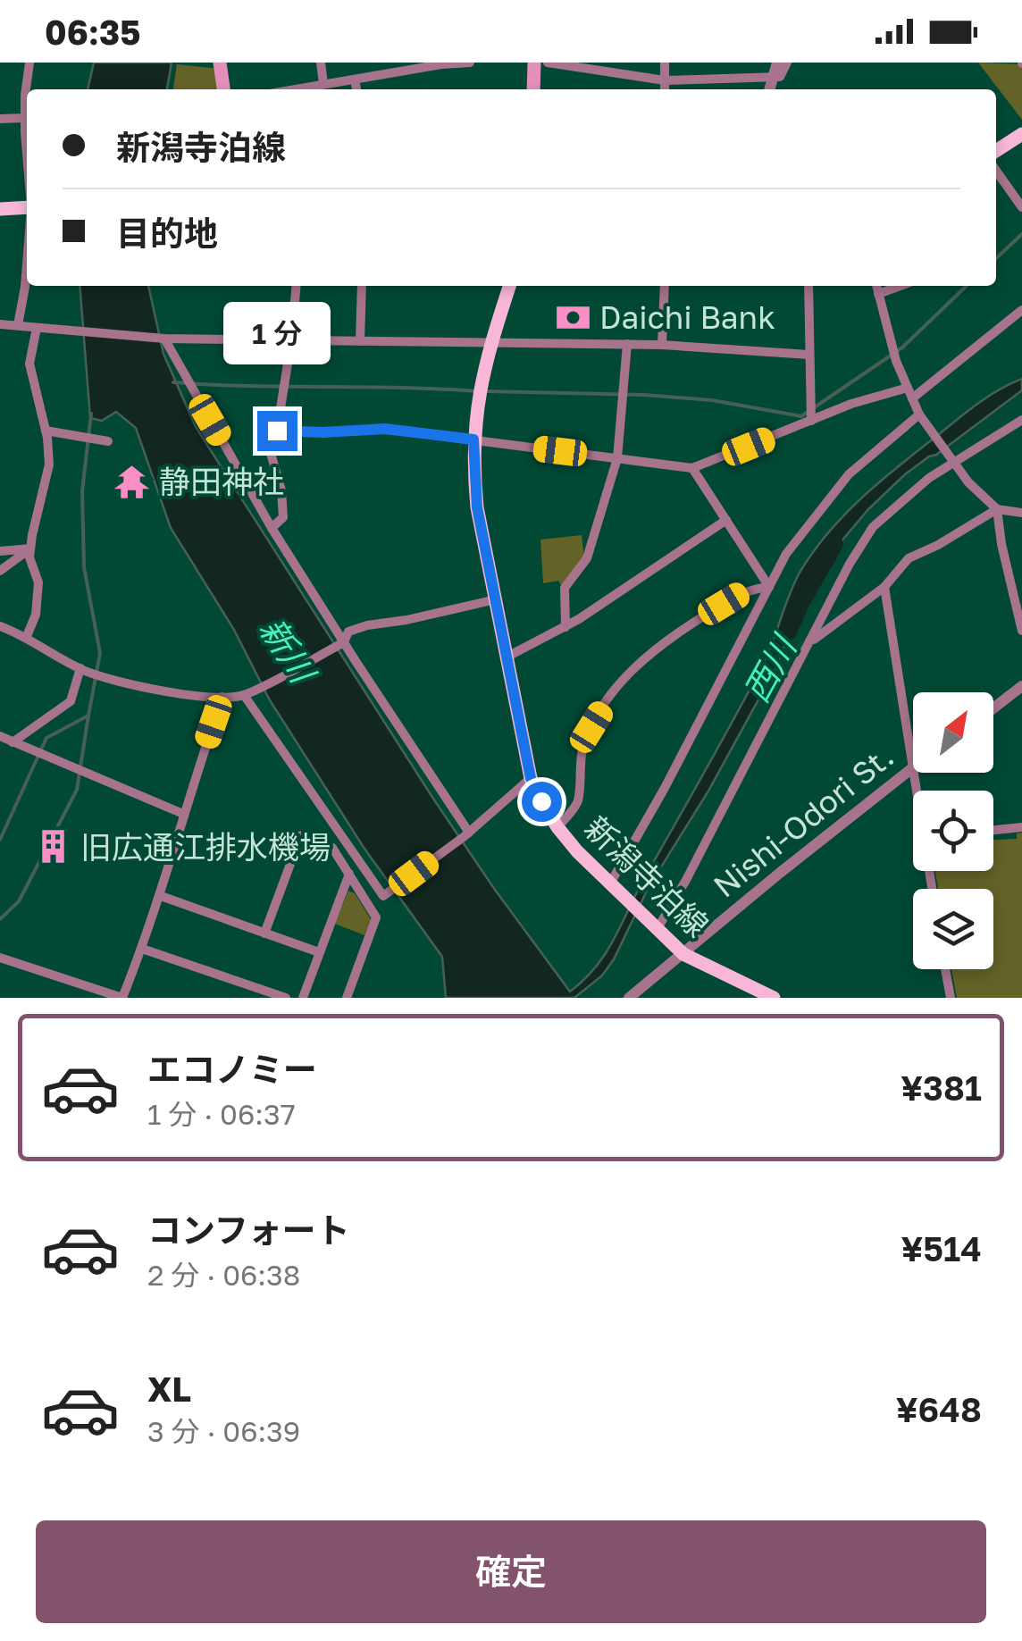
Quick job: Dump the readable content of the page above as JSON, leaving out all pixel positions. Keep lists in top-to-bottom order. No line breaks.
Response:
{"streets":{"main road":["新潟寺泊線"],"street":["Nishi-Odori St."]},"crossings":[["Nishi-Odori St.","新潟寺泊線"]],"water":["新川","西川"],"places":{"bank":["Daichi Bank"],"temple":["静田神社"],"building":["旧広通江排水機場"]},"north":"top right","page":{"status":"06:35","banner":["新潟寺泊線","目的地"],"bubble":"1 分","list":[{"name":"エコノミー","note":"1 分 · 06:37","value":"¥381"},{"name":"コンフォート","note":"2 分 · 06:38","value":"¥514"},{"name":"XL","note":"3 分 · 06:39","value":"¥648"}],"buttons":"確定"}}
